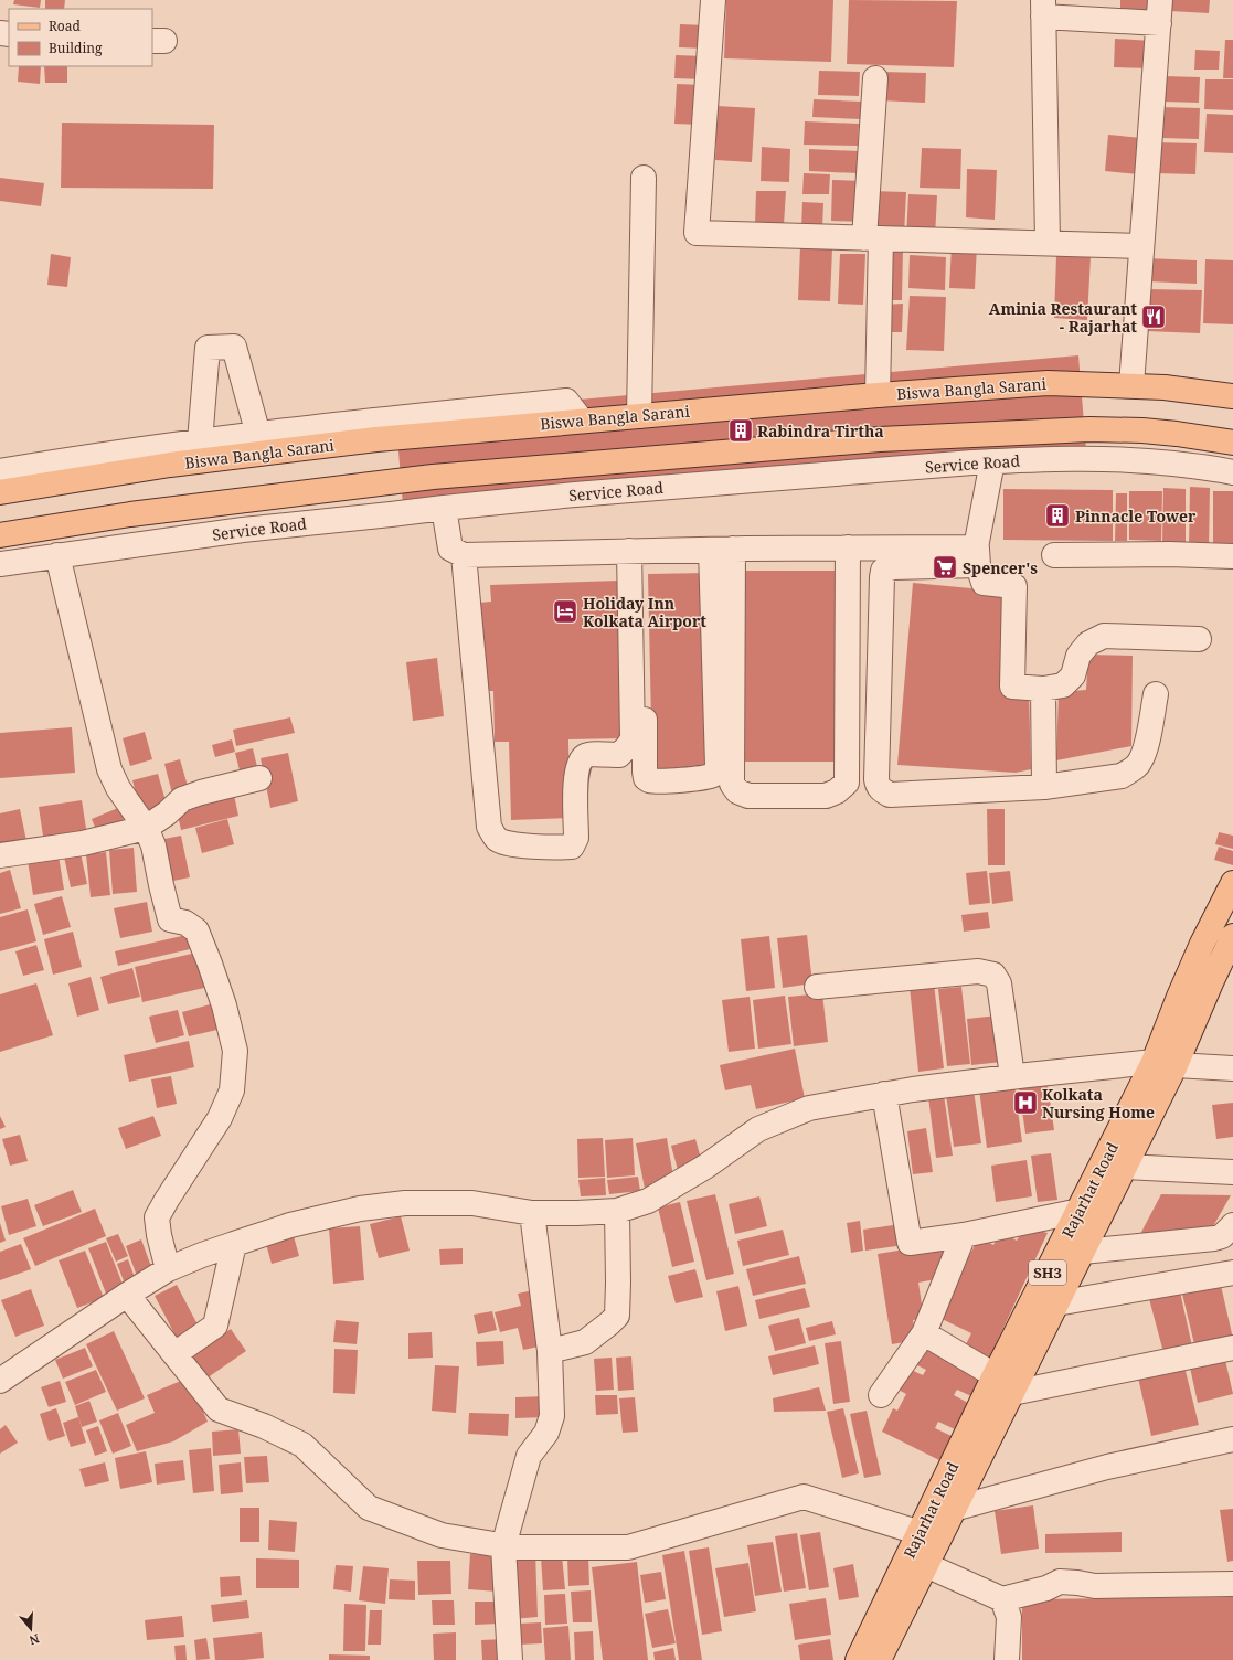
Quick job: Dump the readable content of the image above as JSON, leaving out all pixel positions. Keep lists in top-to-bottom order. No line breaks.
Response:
{"streets":{"main road":["Biswa Bangla Sarani","Rajarhat Road","SH3"],"street":["Service Road"]},"places":{"restaurant":["Aminia Restaurant - Rajarhat"],"building":["Rabindra Tirtha","Pinnacle Tower"],"supermarket":["Spencer's"],"hotel":["Holiday Inn Kolkata Airport"],"hospital":["Kolkata Nursing Home"]},"legend":["Road","Building"],"north":"bottom"}
